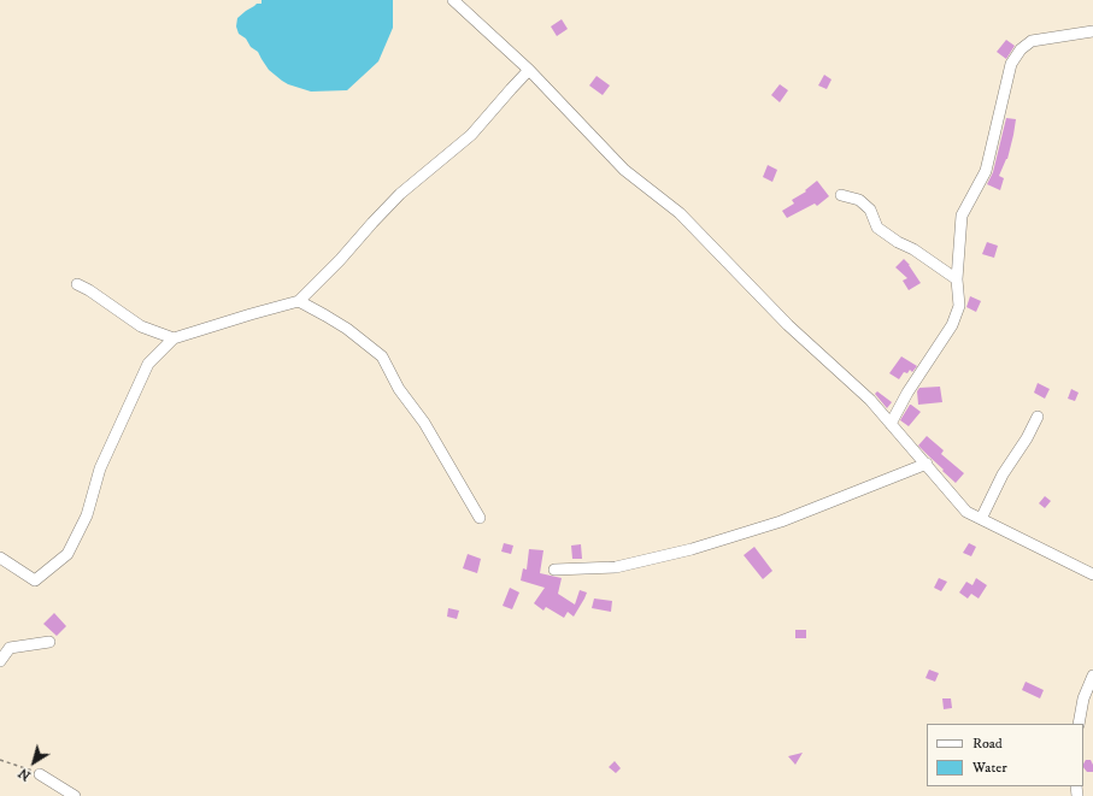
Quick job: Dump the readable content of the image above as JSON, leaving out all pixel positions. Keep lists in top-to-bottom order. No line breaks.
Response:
{"legend":["Road","Water"],"north":"bottom left"}
